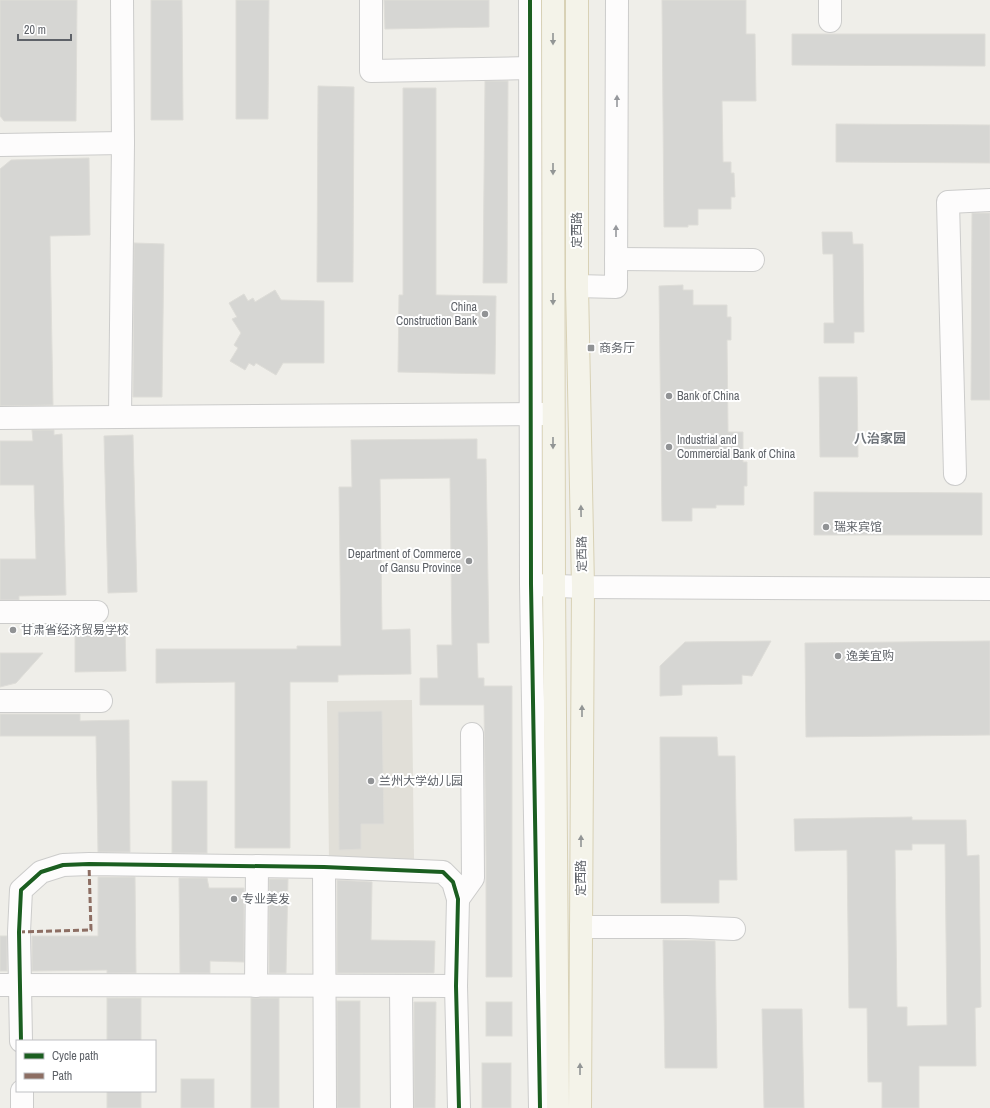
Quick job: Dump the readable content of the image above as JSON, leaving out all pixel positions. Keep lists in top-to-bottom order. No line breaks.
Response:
{"streets":{"main road":["定西路"]},"districts":["八治家园"],"places":{"other":["China Construction Bank","Bank of China","Industrial and Commercial Bank of China","瑞来宾馆","Department of Commerce of Gansu Province","甘肃省经济贸易学校","逸美宜购","兰州大学幼儿园","专业美发"],"transit":["商务厅"]},"legend":["Cycle path","Path"],"scale_bar":"20 m"}
